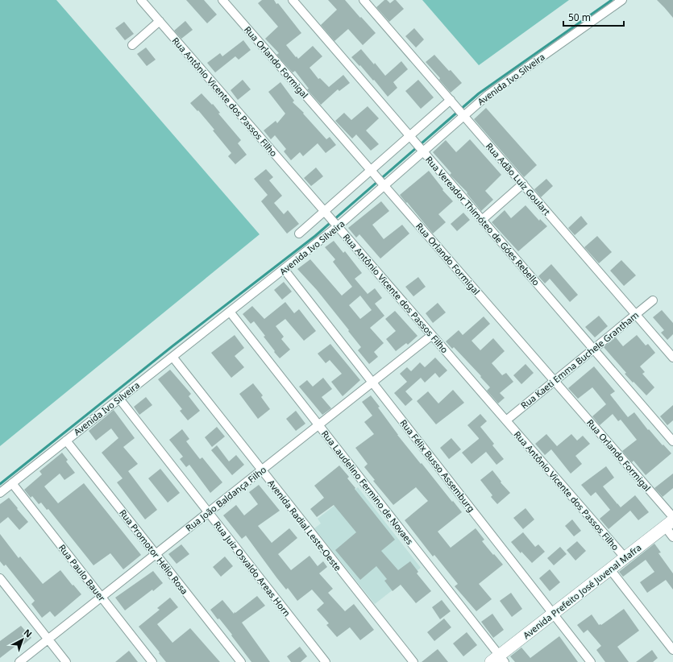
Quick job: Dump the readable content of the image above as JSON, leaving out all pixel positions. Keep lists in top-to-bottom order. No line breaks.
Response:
{"streets":{"main road":["Avenida Prefeito José Juvenal Mafra"],"street":["Rua Orlando Formigal","Avenida Ivo Silveira","Rua Antônio Vicente dos Passos Filho","Rua Adão Luiz Goulart","Rua Vereador Thimóteo de Góes Rebello","Rua Kaeti Emma Buchele Grantham","Rua Félix Busso Assemburg","Rua Laudelino Fermino de Novaes","Rua João Baldança Filho","Avenida Radial Leste-Oeste","Rua Promotor Hélio Rosa","Rua Juiz Osvaldo Areas Horn","Rua Paulo Bauer"]},"crossings":[["Rua Orlando Formigal","Avenida Ivo Silveira"],["Rua Orlando Formigal","Rua Kaeti Emma Buchele Grantham"],["Avenida Ivo Silveira","Rua Antônio Vicente dos Passos Filho"],["Avenida Ivo Silveira","Rua Adão Luiz Goulart"],["Avenida Ivo Silveira","Rua Vereador Thimóteo de Góes Rebello"],["Avenida Ivo Silveira","Rua Félix Busso Assemburg"],["Avenida Ivo Silveira","Rua Laudelino Fermino de Novaes"],["Avenida Ivo Silveira","Avenida Radial Leste-Oeste"],["Avenida Ivo Silveira","Rua Promotor Hélio Rosa"],["Avenida Ivo Silveira","Rua Juiz Osvaldo Areas Horn"],["Avenida Ivo Silveira","Rua Paulo Bauer"],["Rua Antônio Vicente dos Passos Filho","Rua Kaeti Emma Buchele Grantham"],["Rua Antônio Vicente dos Passos Filho","Rua João Baldança Filho"],["Rua Antônio Vicente dos Passos Filho","Avenida Prefeito José Juvenal Mafra"],["Rua Adão Luiz Goulart","Rua Kaeti Emma Buchele Grantham"],["Rua Vereador Thimóteo de Góes Rebello","Rua Kaeti Emma Buchele Grantham"],["Rua Félix Busso Assemburg","Rua João Baldança Filho"],["Rua Félix Busso Assemburg","Avenida Prefeito José Juvenal Mafra"],["Rua Laudelino Fermino de Novaes","Rua João Baldança Filho"],["Rua Laudelino Fermino de Novaes","Avenida Prefeito José Juvenal Mafra"],["Rua João Baldança Filho","Avenida Radial Leste-Oeste"],["Rua João Baldança Filho","Rua Promotor Hélio Rosa"],["Rua João Baldança Filho","Rua Juiz Osvaldo Areas Horn"],["Rua João Baldança Filho","Rua Paulo Bauer"]],"scale_bar":"50 m","north":"top right"}
